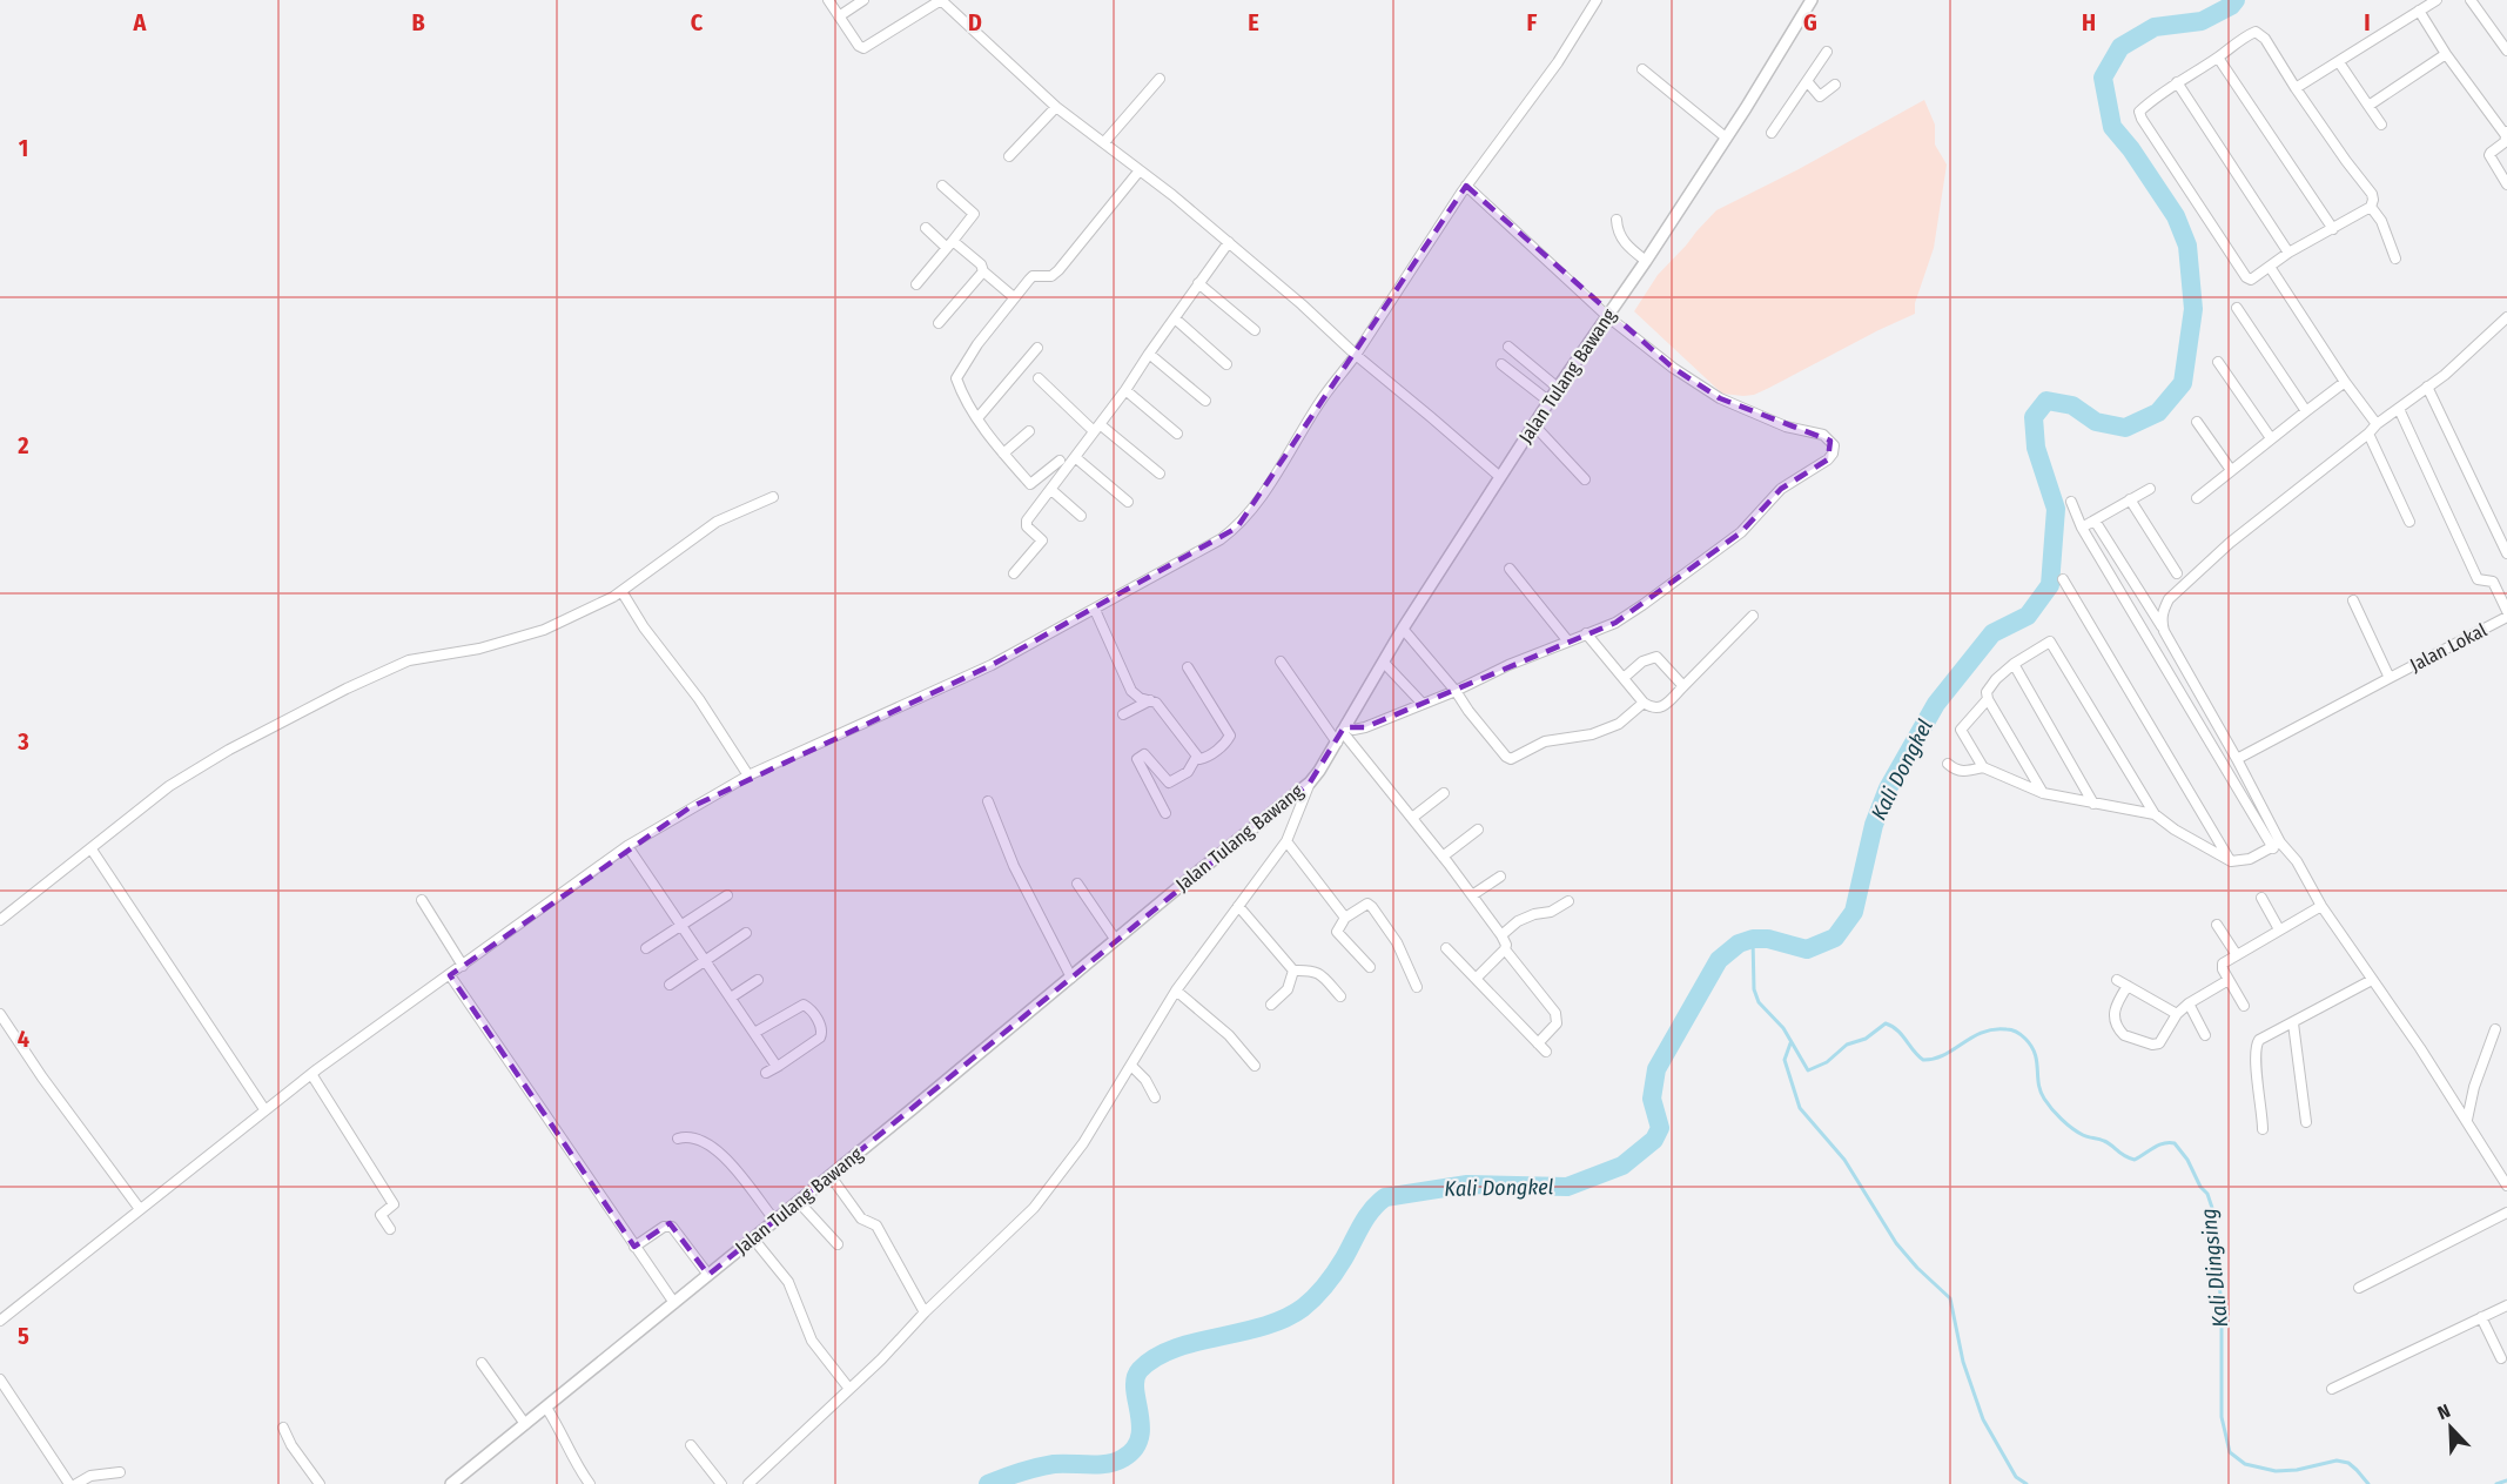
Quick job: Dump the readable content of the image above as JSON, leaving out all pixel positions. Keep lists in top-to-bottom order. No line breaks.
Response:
{"streets":{"street":["Jalan Tulang Bawang","Jalan Lokal"]},"water":["Kali Dongkel","Kali Dlingsing"],"north":"top left","grid":{"columns":["A","B","C","D","E","F","G","H","I"],"rows":["1","2","3","4","5"]}}
